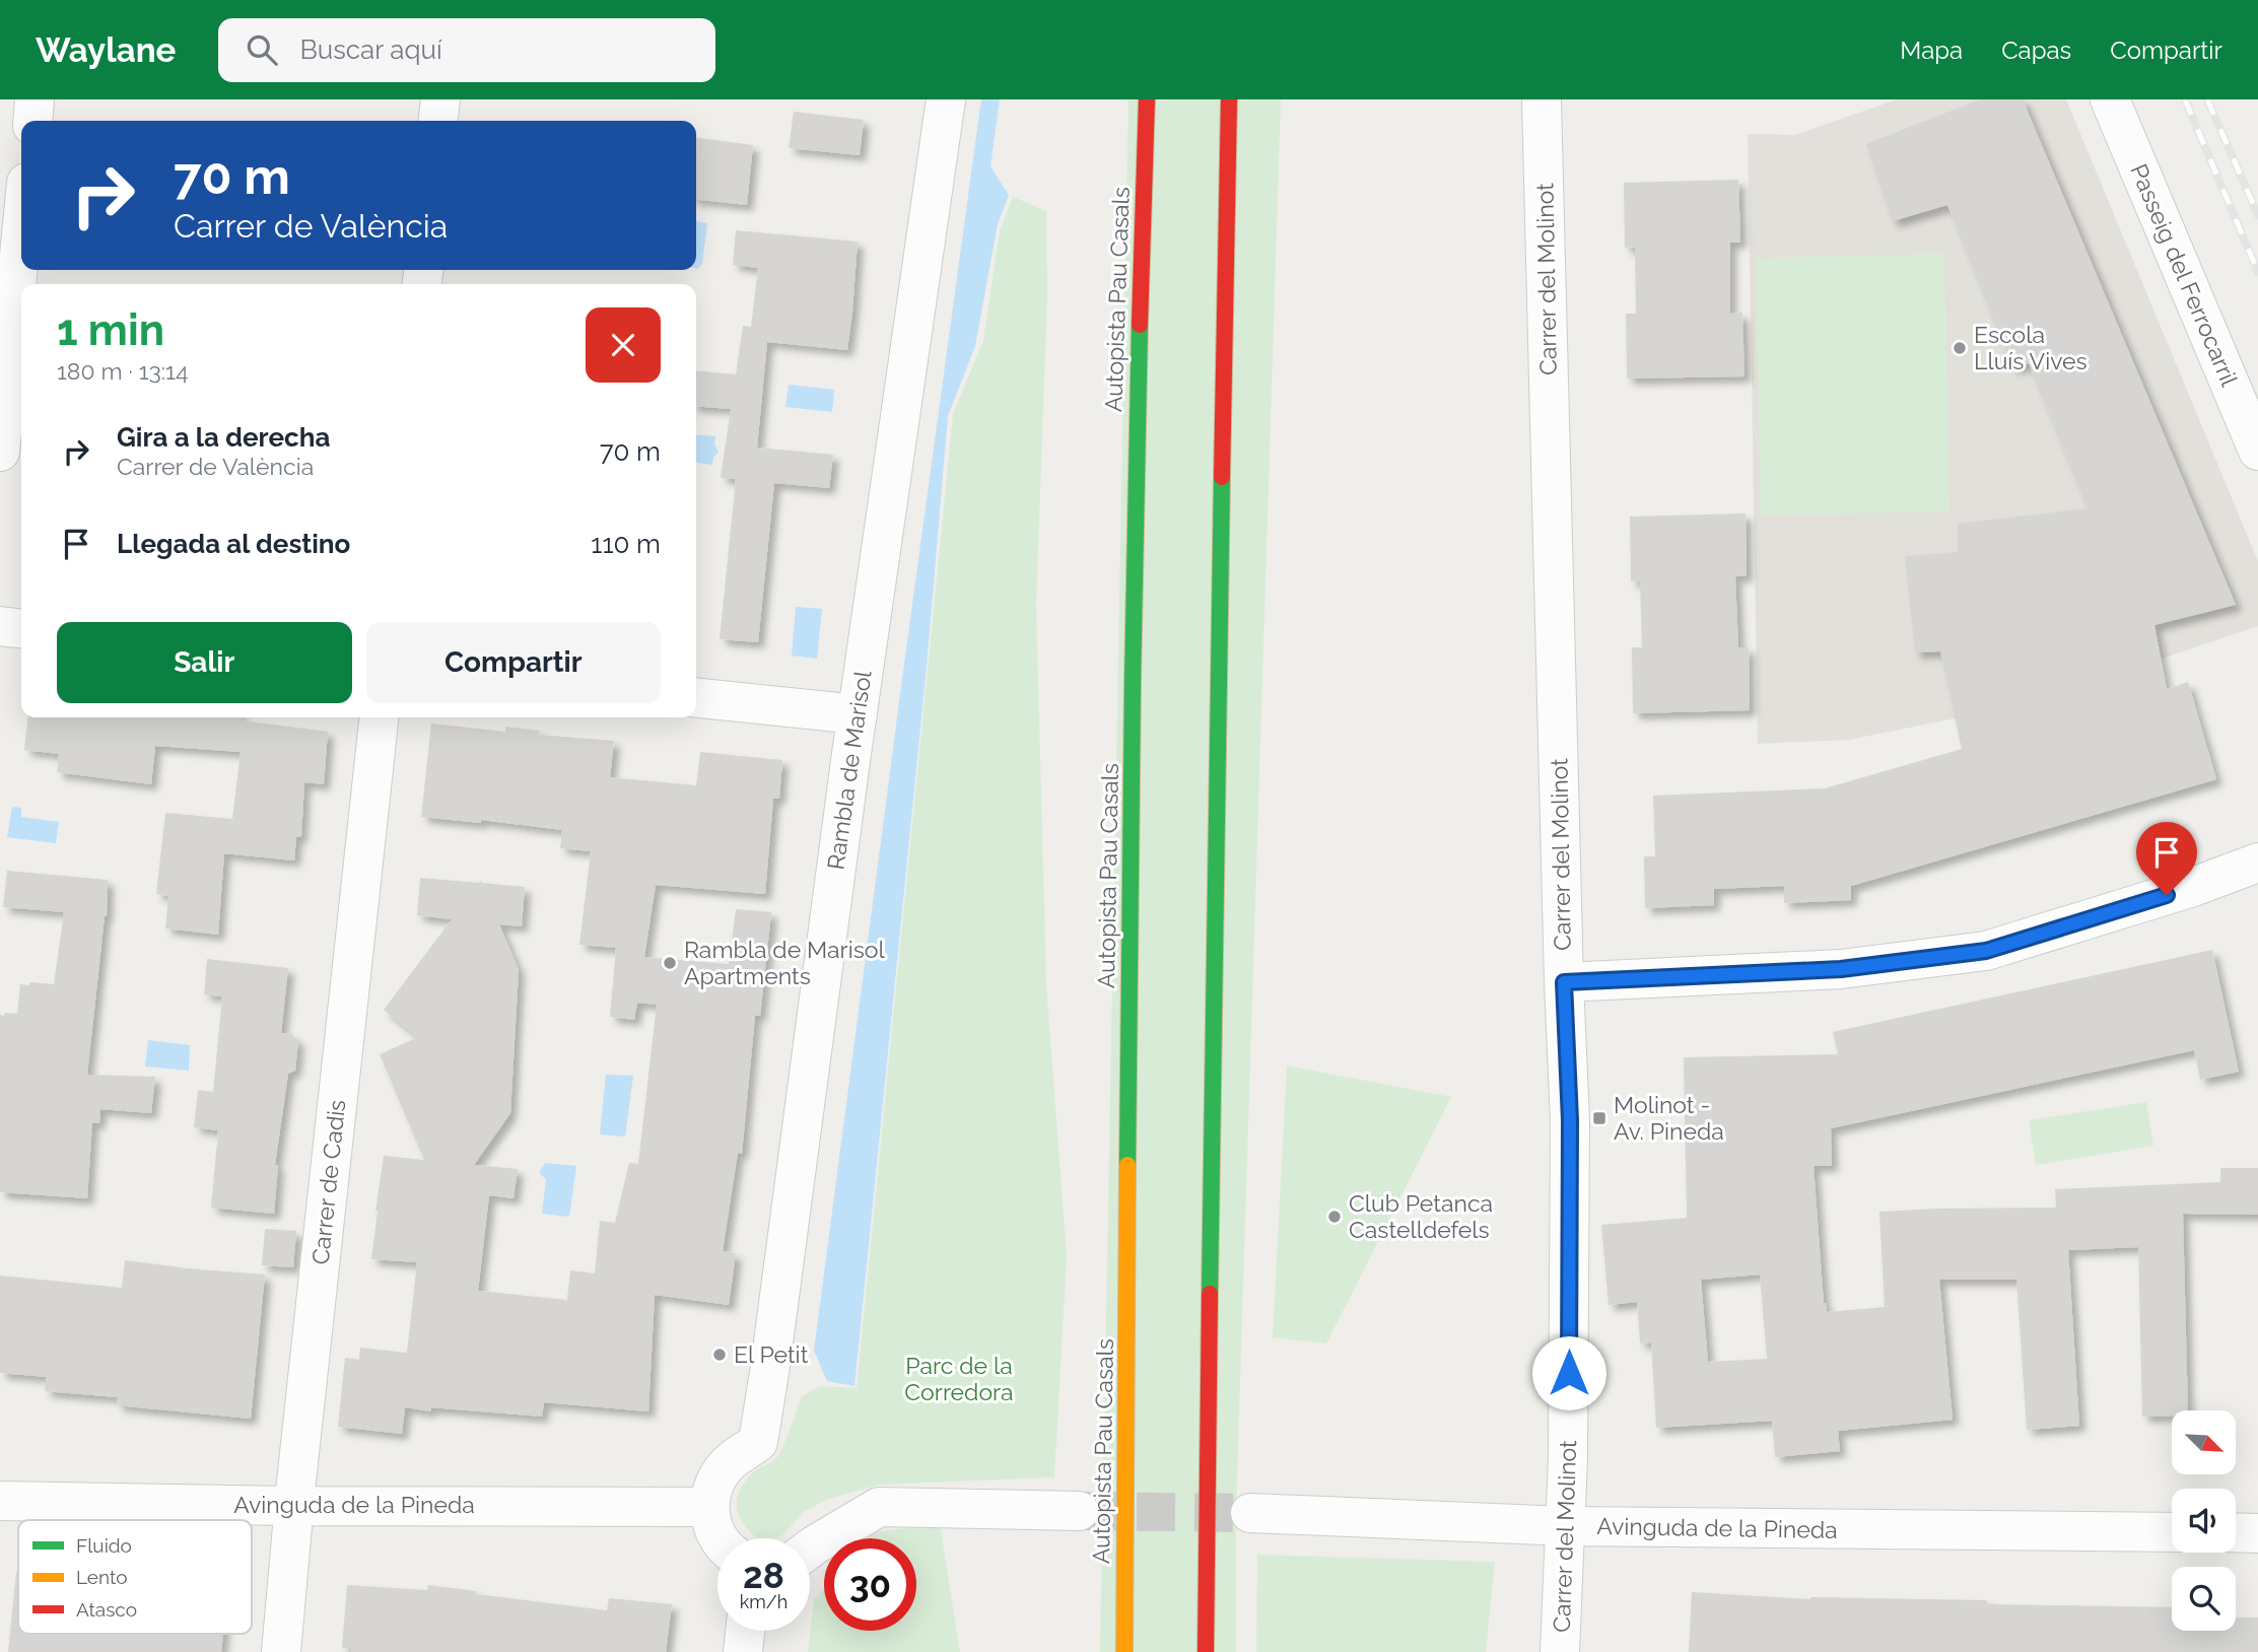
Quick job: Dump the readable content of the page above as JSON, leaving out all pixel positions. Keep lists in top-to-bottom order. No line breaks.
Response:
{"streets":{"highway":["Autopista Pau Casals"],"street":["Passeig del Ferrocarril","Carrer del Molinot","Rambla de Marisol","Carrer de Cadis","Avinguda de la Pineda"]},"crossings":[["Carrer del Molinot","Avinguda de la Pineda"],["Rambla de Marisol","Avinguda de la Pineda"],["Carrer de Cadis","Avinguda de la Pineda"]],"parks":["Parc de la Corredora"],"places":{"other":["Escola Lluís Vives","Rambla de Marisol Apartments","Club Petanca Castelldefels","El Petit"],"transit":["Molinot - Av. Pineda"]},"legend":["Fluido","Lento","Atasco"],"north":"bottom right","page":{"header":"Waylane","search":"Buscar aquí","nav":["Mapa","Capas","Compartir"],"turn":["70 m","Carrer de València"],"heading":["1 min","180 m · 13:14"],"list":[{"name":"Gira a la derecha","note":"Carrer de València","value":"70 m"},{"name":"Llegada al destino","value":"110 m"}],"buttons":["Salir","Compartir"],"speed":"28 km/h","limit":"30"}}
